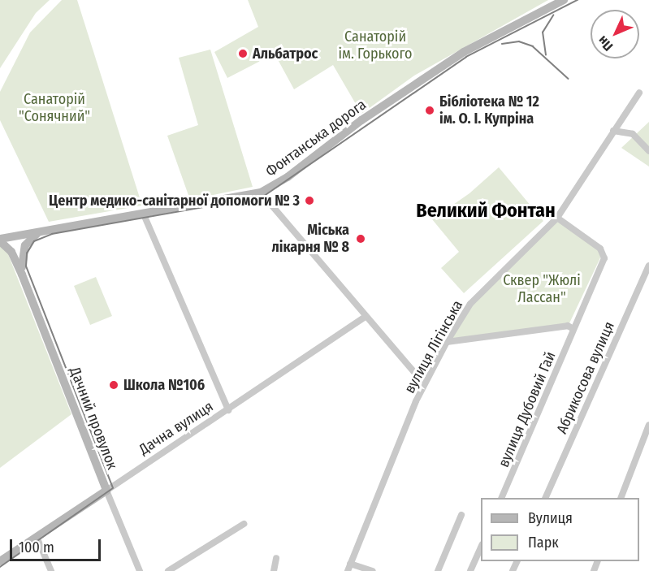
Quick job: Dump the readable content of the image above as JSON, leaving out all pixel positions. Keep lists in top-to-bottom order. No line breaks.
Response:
{"streets":{"street":["Фонтанська дорога","вулиця Лігінська","Абрикосова вулиця","вулиця Дубовий Гай","Дачний провулок","Дачна вулиця"]},"crossings":[["Фонтанська дорога","Дачний провулок"],["вулиця Лігінська","вулиця Дубовий Гай"],["Дачний провулок","Дачна вулиця"]],"districts":["Великий Фонтан"],"parks":["Cанаторій ім. Горького","Санаторій \"Сонячний\"","Сквер \"Жюлі Лассан\""],"places":["Альбатрос","Бібліотека № 12 ім. О. І. Купріна","Центр медико-санітарної допомоги № 3","Міська лікарня № 8","Школа №106"],"legend":["Вулиця","Парк"],"scale_bar":"100 m","north":"bottom left"}
